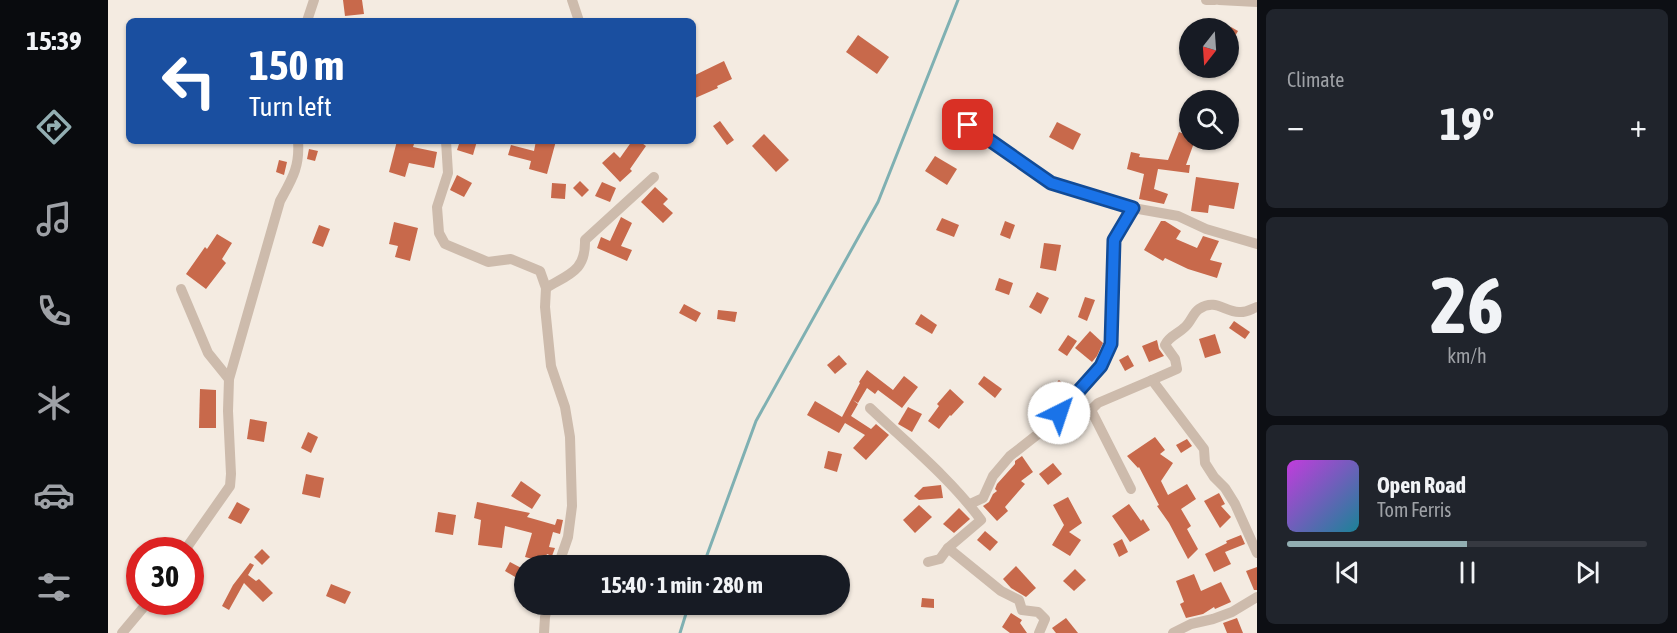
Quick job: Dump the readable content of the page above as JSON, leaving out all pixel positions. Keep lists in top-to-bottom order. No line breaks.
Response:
{"north":"bottom","page":{"tabs":"15:39","tile":["Climate",["26","km/h"]],"turn":["150 m","Turn left"],"heat":["−","19°","+"],"song":["Open Road","Tom Ferris"],"limit":"30","trip":"15:40 · 1 min · 280 m"}}
